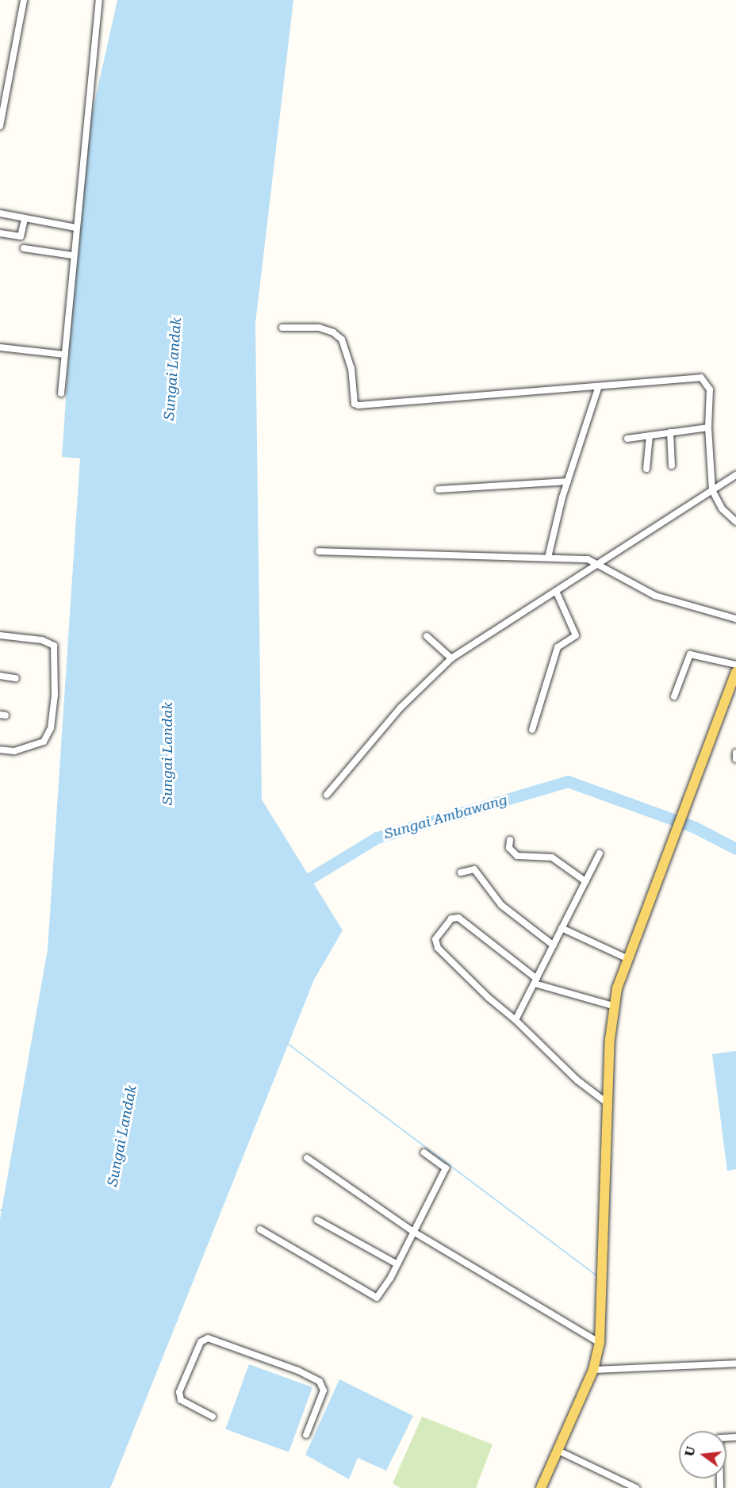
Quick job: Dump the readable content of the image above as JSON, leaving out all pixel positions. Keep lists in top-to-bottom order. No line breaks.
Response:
{"water":["Sungai Landak","Sungai Ambawang"],"north":"left"}
